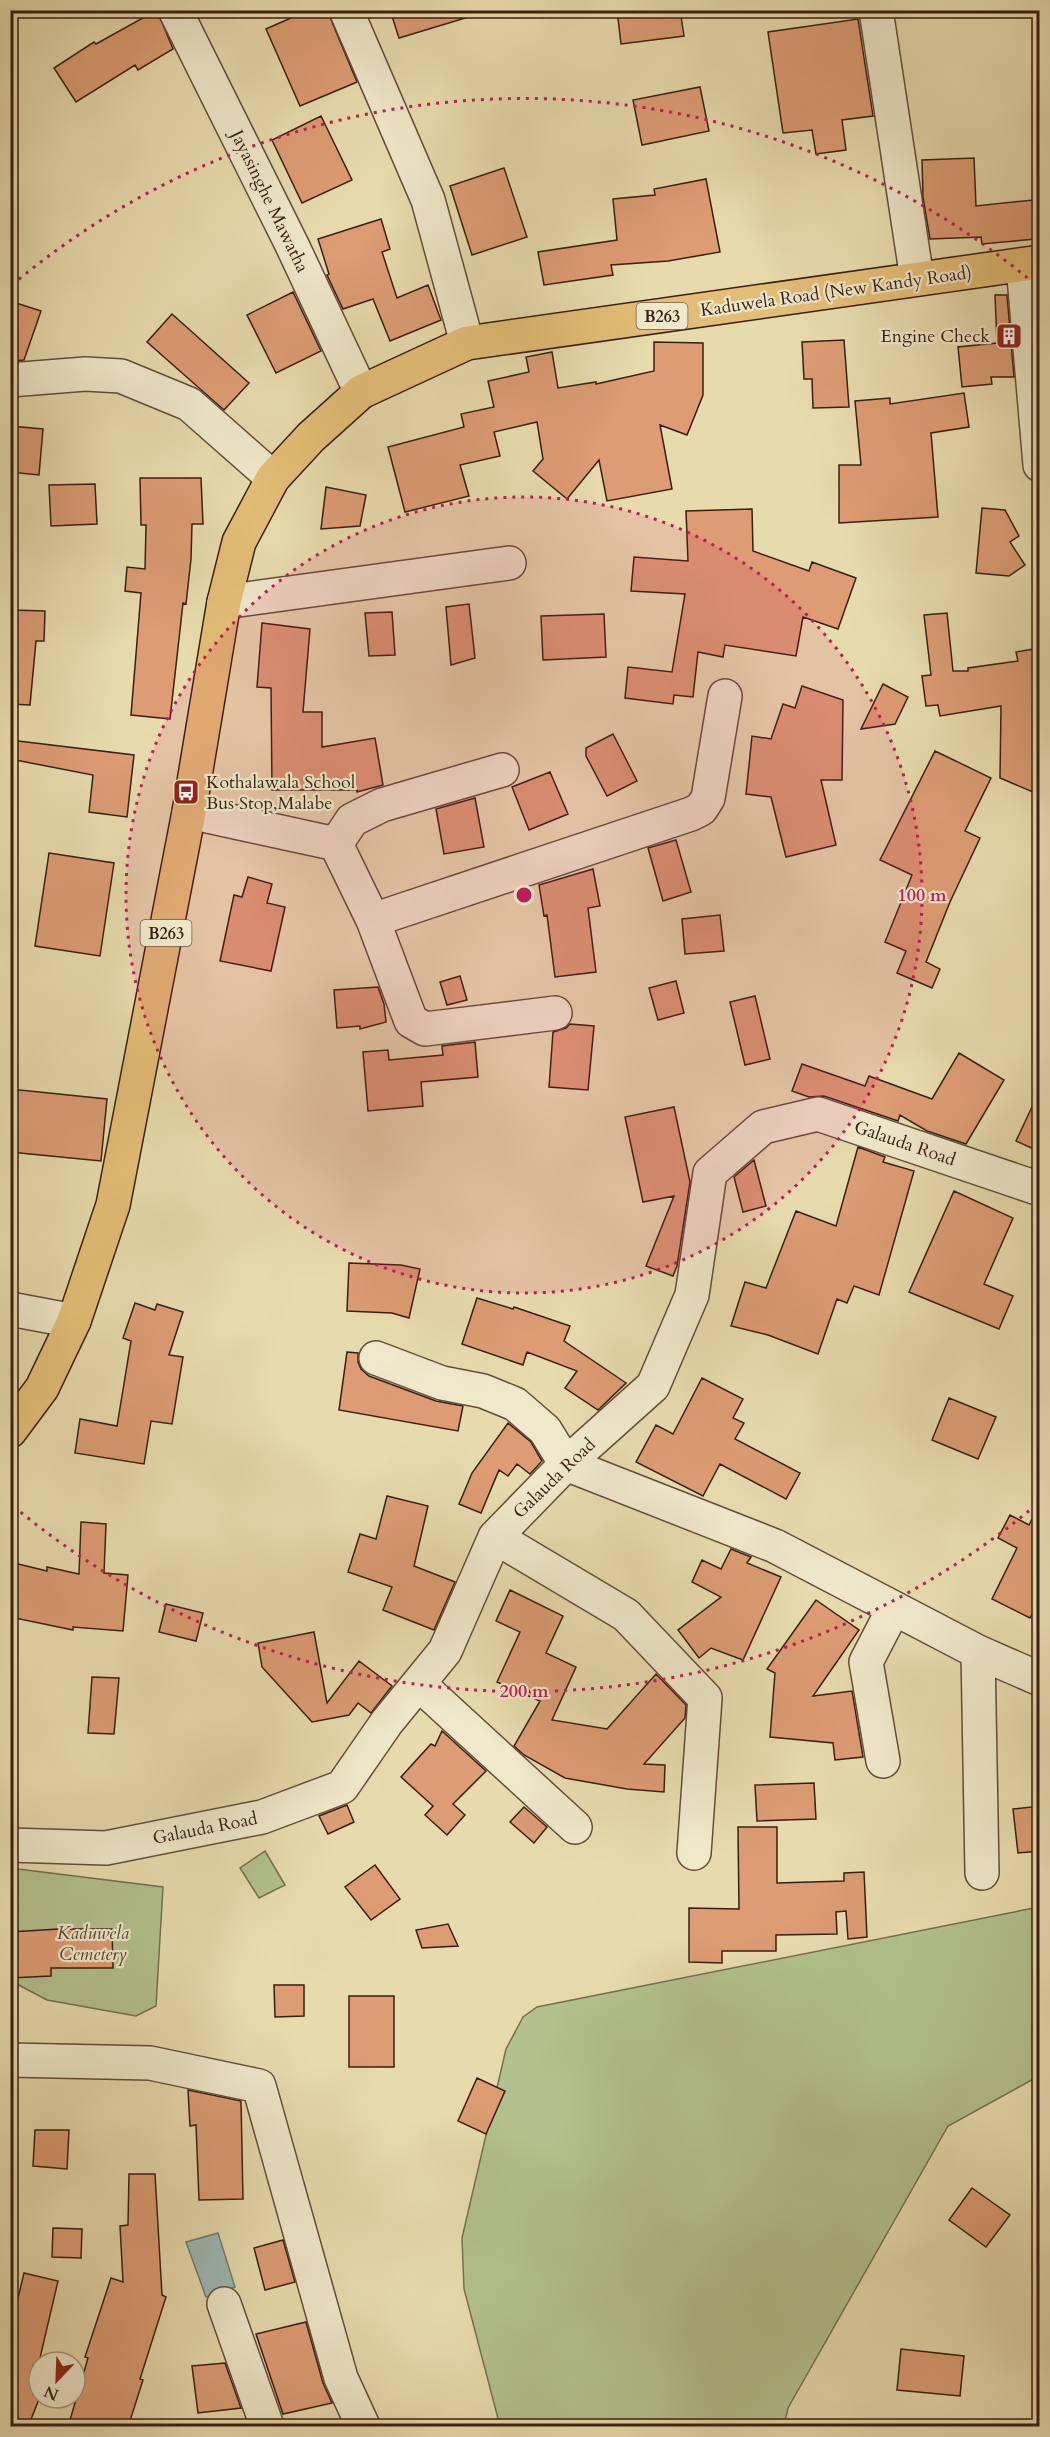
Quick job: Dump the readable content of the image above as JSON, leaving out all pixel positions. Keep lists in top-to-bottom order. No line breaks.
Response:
{"streets":{"main road":["Kaduwela Road (New Kandy Road)","B263"],"street":["Jayasinghe Mawatha","Galauda Road"]},"crossings":[["Jayasinghe Mawatha","Kaduwela Road (New Kandy Road)"]],"parks":["Kaduwela Cemetery"],"places":{"building":["Engine Check"],"bus stop":["Kothalawala School Bus Stop,Malabe"]},"north":"bottom left","rings":["100 m","200 m"]}
